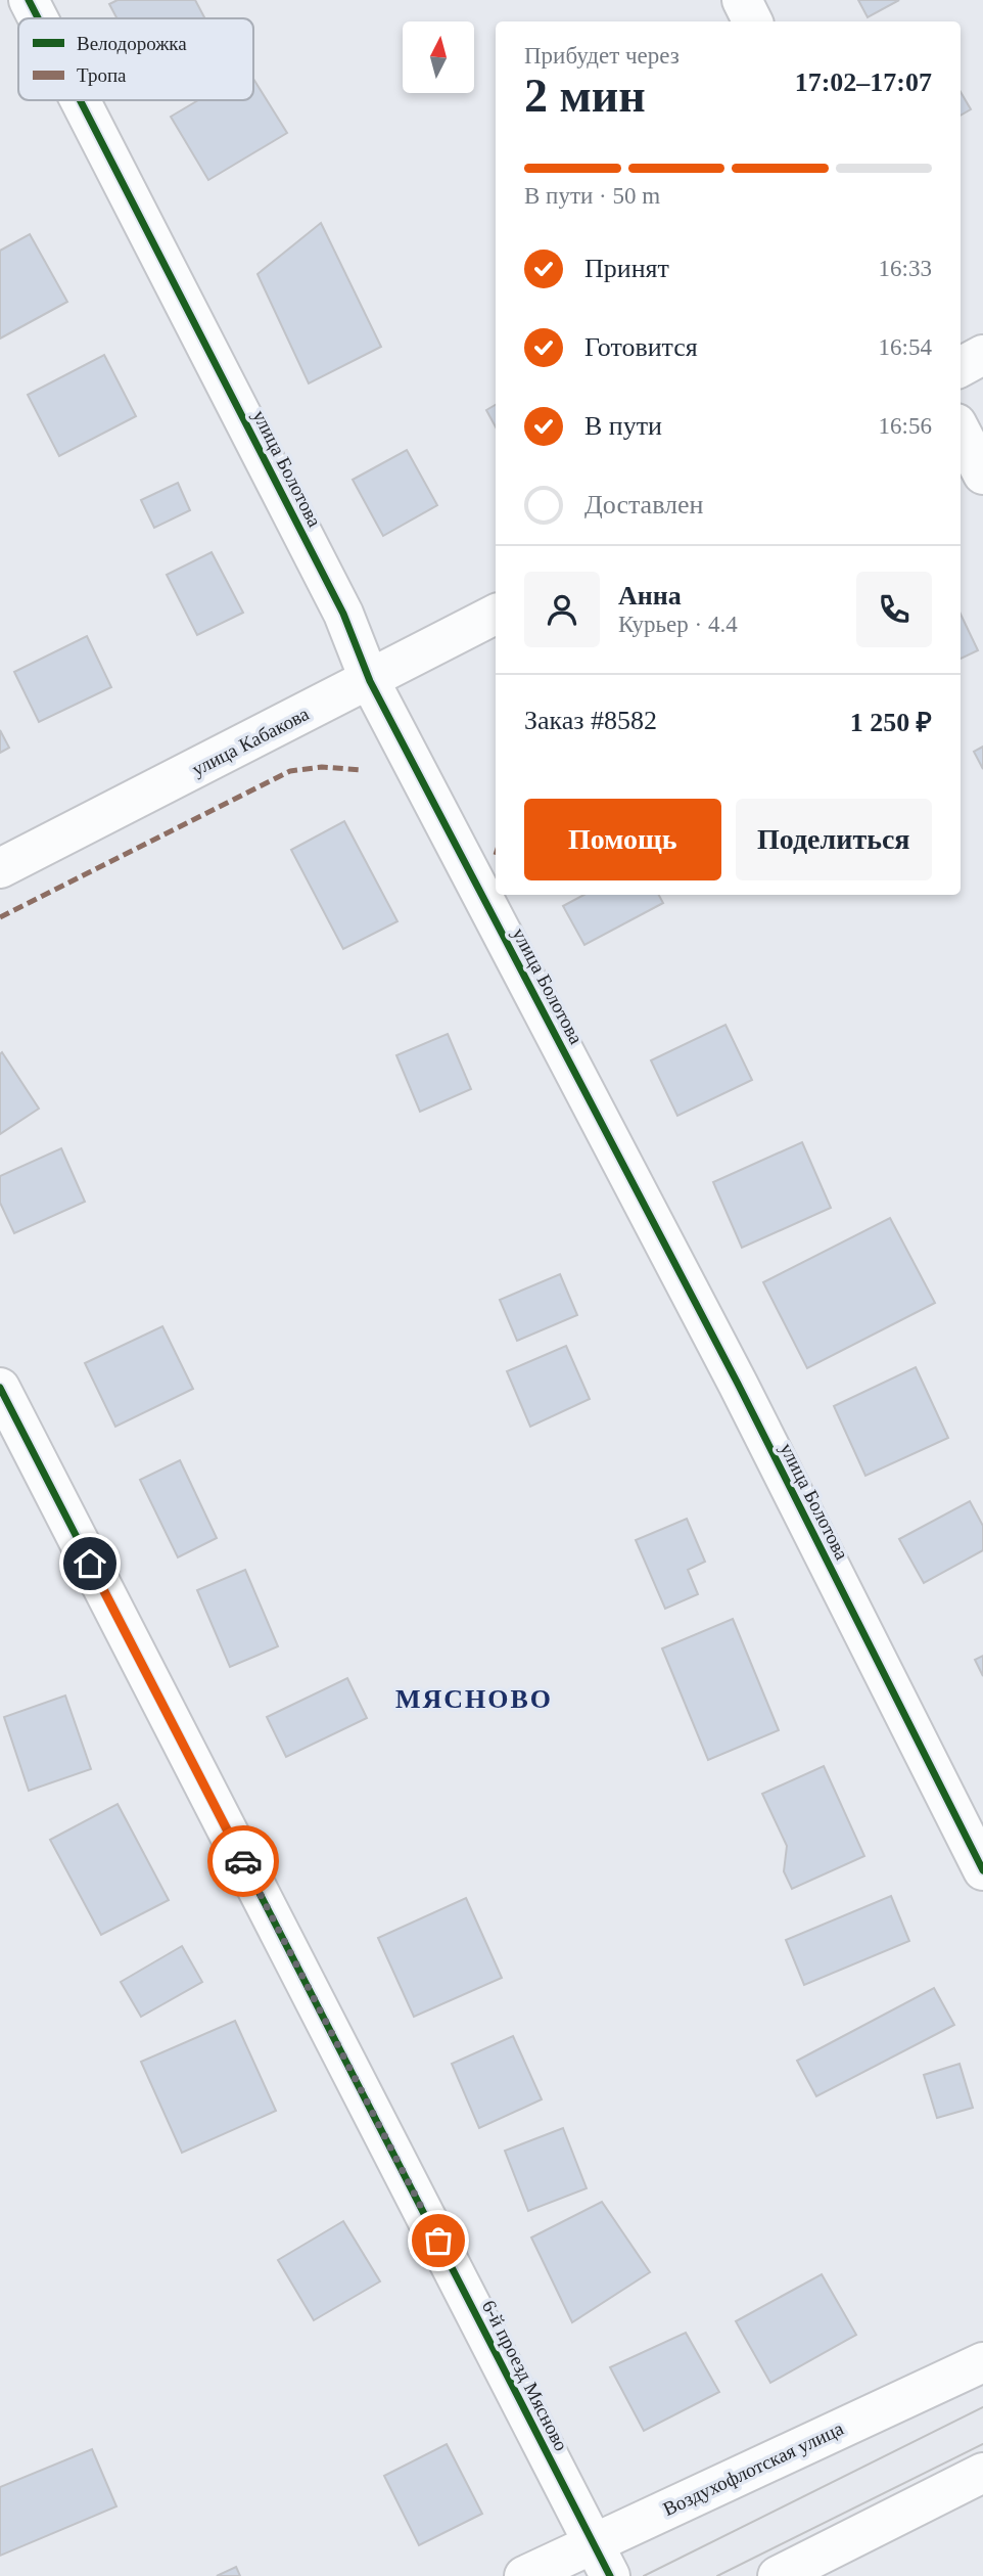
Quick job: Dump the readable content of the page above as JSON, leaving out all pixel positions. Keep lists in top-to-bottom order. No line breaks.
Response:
{"streets":{"street":["улица Болотова","улица Кабакова","6-й проезд Мясново","Воздухофлотская улица"]},"crossings":[["улица Болотова","улица Кабакова"],["6-й проезд Мясново","Воздухофлотская улица"]],"districts":["МЯСНОВО"],"legend":["Велодорожка","Тропа"],"north":"top","page":{"heading":["2 мин","Прибудет через","17:02–17:07"],"panel":["Анна","Курьер · 4.4","Заказ #8582","1 250 ₽"],"bar":"В пути · 50 m","list":[["Принят","16:33"],["Готовится","16:54"],["В пути","16:56"],"Доставлен"],"buttons":["Помощь","Поделиться"]}}
